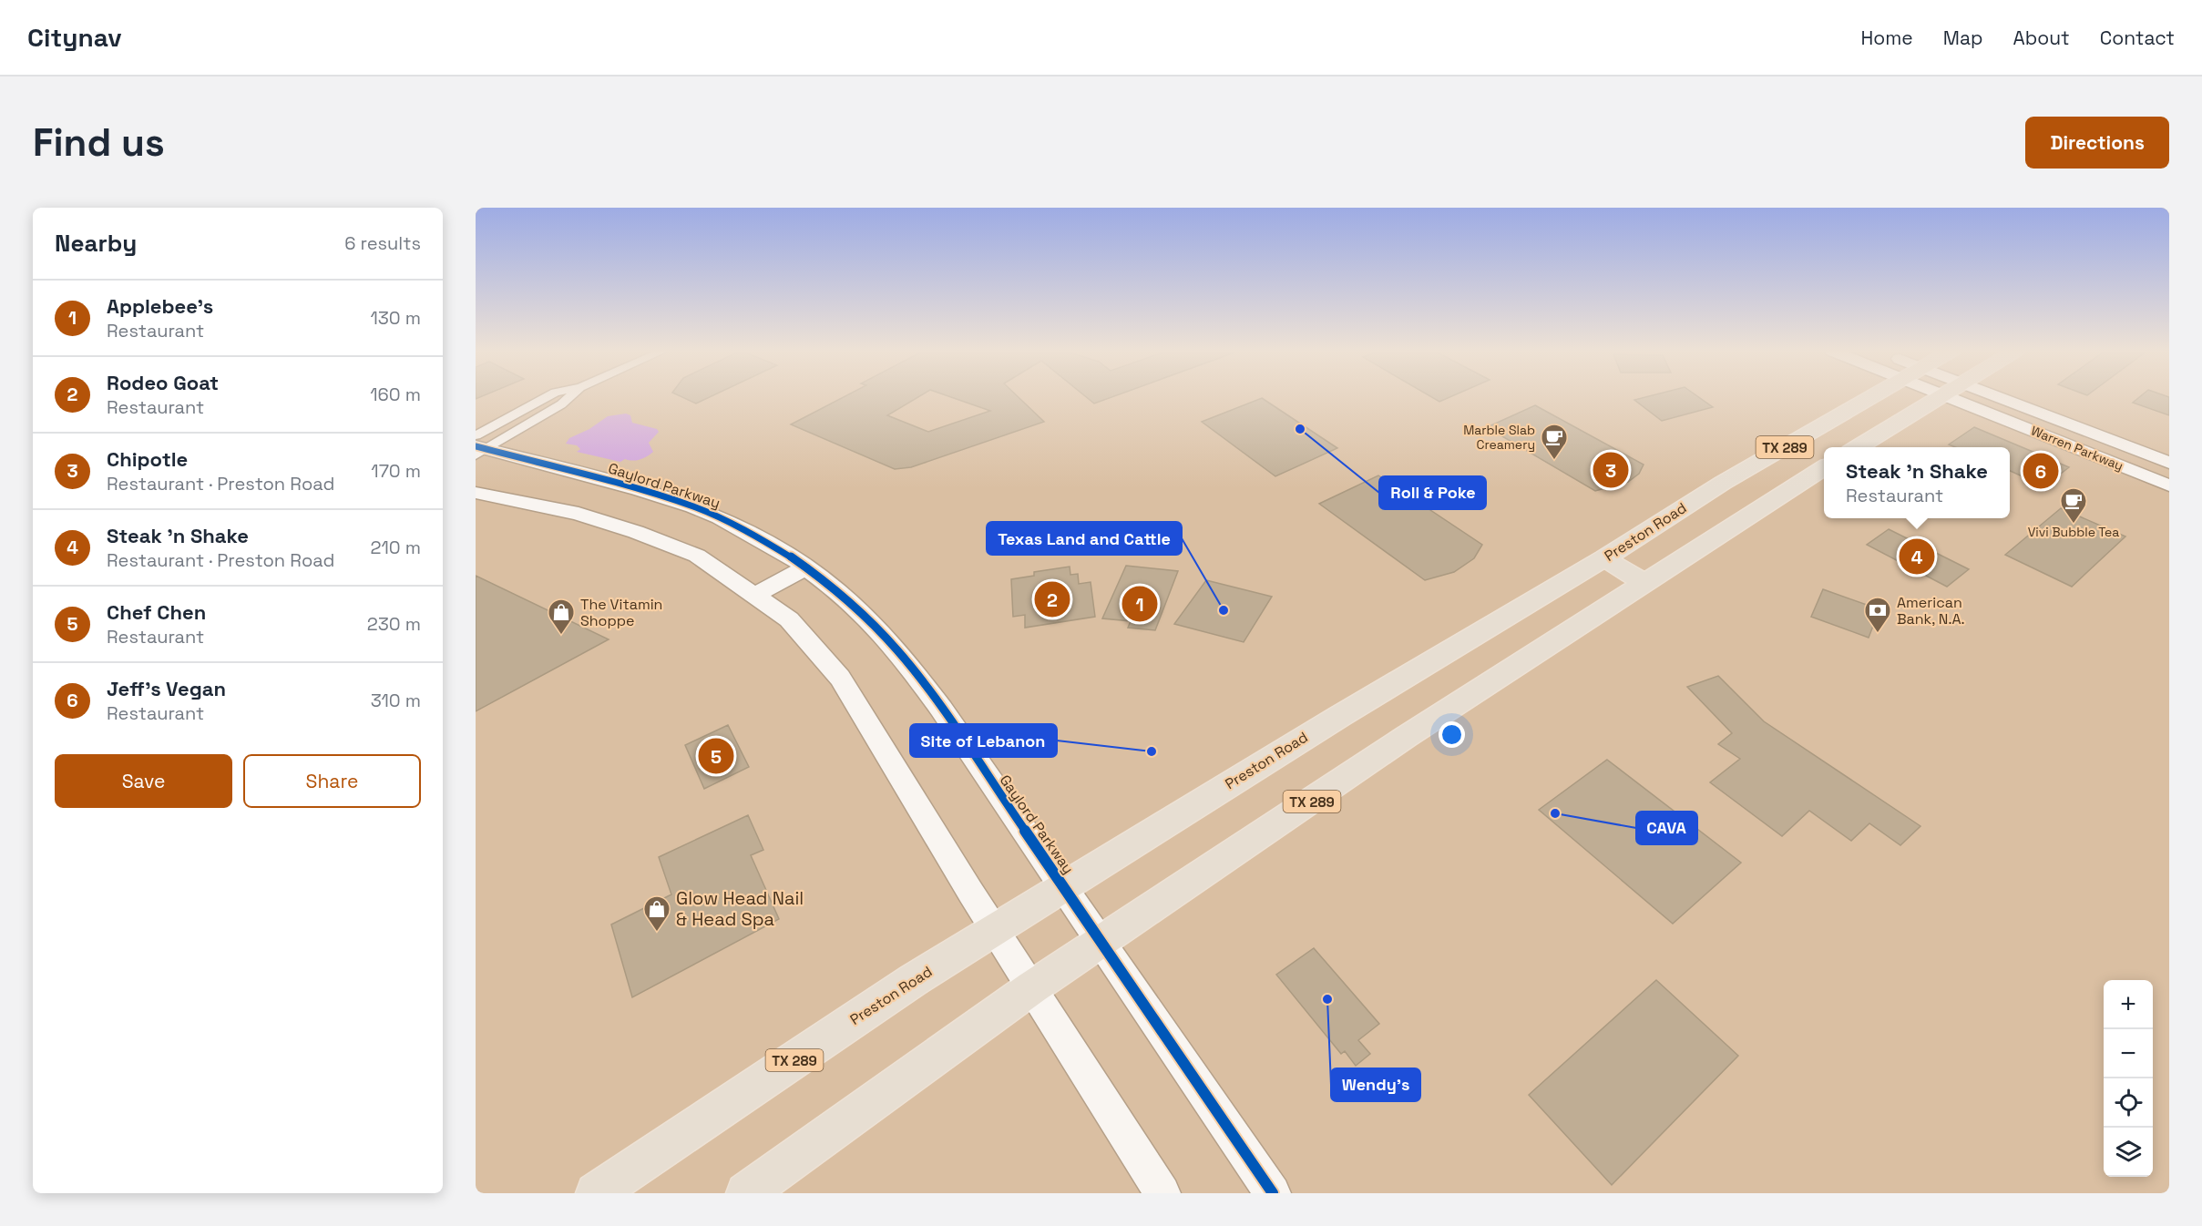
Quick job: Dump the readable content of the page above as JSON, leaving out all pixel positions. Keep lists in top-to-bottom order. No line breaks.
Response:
{"streets":{"main road":["TX 289","Preston Road"],"street":["Warren Parkway","Gaylord Parkway"]},"crossings":[["TX 289","Gaylord Parkway"],["Gaylord Parkway","Preston Road"]],"places":{"other":["Roll & Poke","Texas Land and Cattle","Site of Lebanon","CAVA","Wendy's"],"cafe":["Marble Slab Creamery","Vivi Bubble Tea"],"bank":["American Bank, N.A."],"shop":["The Vitamin Shoppe","Glow Head Nail & Head Spa"]},"page":{"header":"Citynav","nav":["Home","Map","About","Contact"],"buttons":["Directions",["Save","Share"]],"title":"Find us","heading":["Nearby","6 results"],"list":[{"mark":"1","name":"Applebee's","note":"Restaurant","value":"130 m"},{"mark":"2","name":"Rodeo Goat","note":"Restaurant","value":"160 m"},{"mark":"3","name":"Chipotle","note":"Restaurant · Preston Road","value":"170 m"},{"mark":"4","name":"Steak 'n Shake","note":"Restaurant · Preston Road","value":"210 m"},{"mark":"5","name":"Chef Chen","note":"Restaurant","value":"230 m"},{"mark":"6","name":"Jeff's Vegan","note":"Restaurant","value":"310 m"}],"popup":["Steak 'n Shake","Restaurant"],"pins":["3","6","4","2","1","5"],"map_buttons":["+","−"]}}
